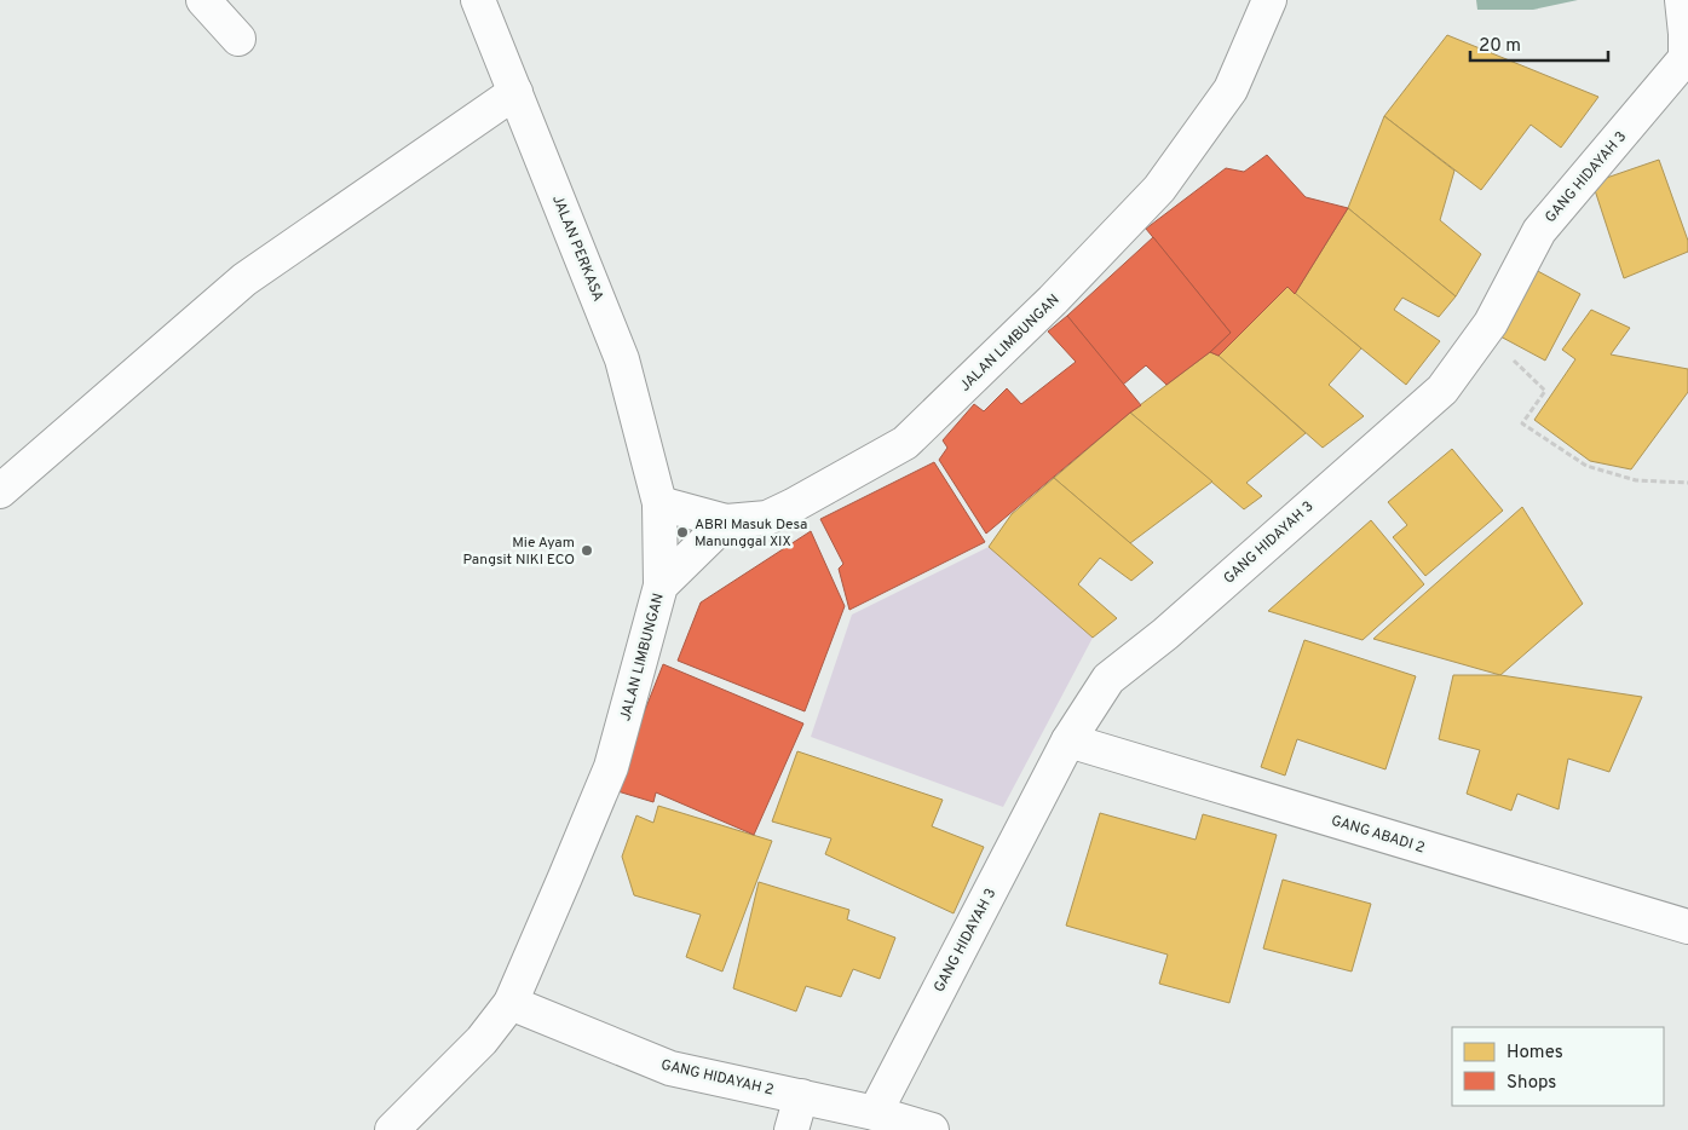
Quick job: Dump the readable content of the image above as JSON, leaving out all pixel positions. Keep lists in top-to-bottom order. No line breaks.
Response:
{"streets":{"street":["GANG HIDAYAH 3","JALAN PERKASA","JALAN LIMBUNGAN","GANG ABADI 2","GANG HIDAYAH 2"]},"crossings":[["GANG HIDAYAH 3","GANG ABADI 2"],["GANG HIDAYAH 3","GANG HIDAYAH 2"],["JALAN PERKASA","JALAN LIMBUNGAN"],["JALAN LIMBUNGAN","GANG HIDAYAH 2"]],"places":["ABRI Masuk Desa Manunggal XIX","Mie Ayam Pangsit NIKI ECO"],"legend":["Homes","Shops"],"scale_bar":"20 m"}
